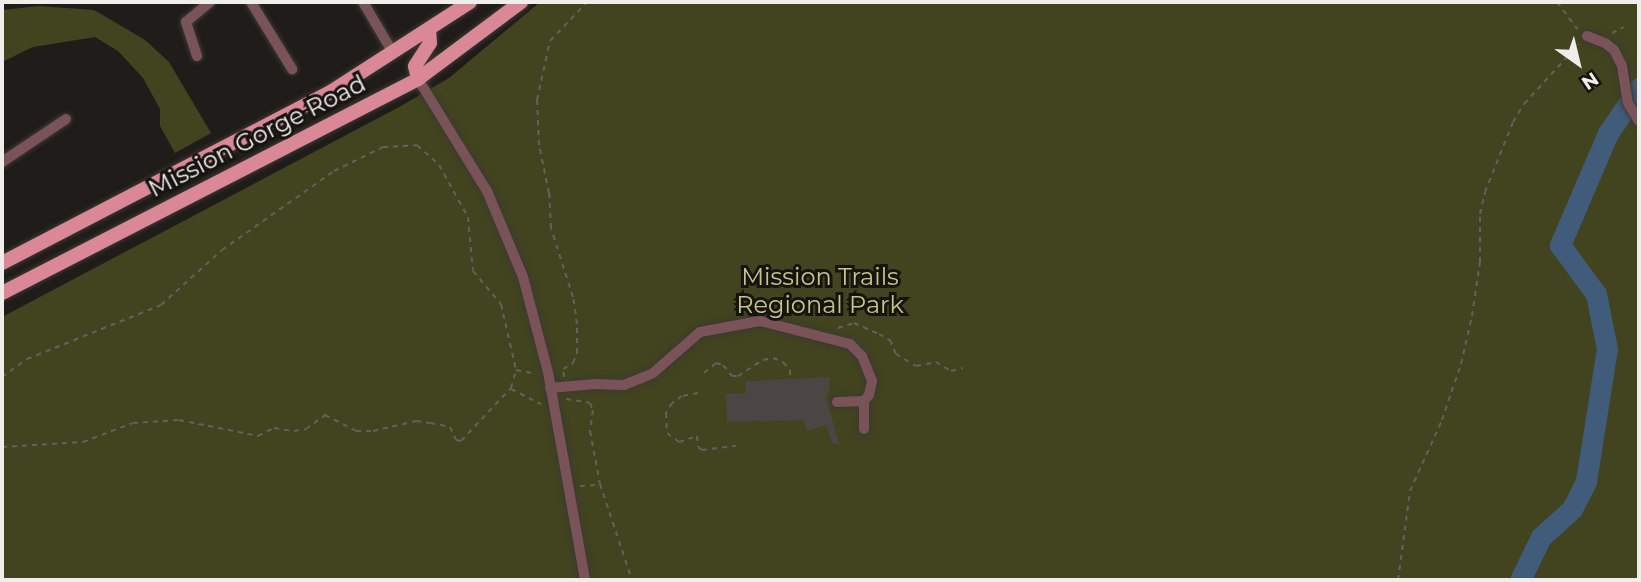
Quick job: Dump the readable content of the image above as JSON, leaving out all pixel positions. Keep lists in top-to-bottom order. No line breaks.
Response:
{"streets":{"main road":["Mission Gorge Road"]},"parks":["Mission Trails Regional Park"],"north":"bottom right"}
